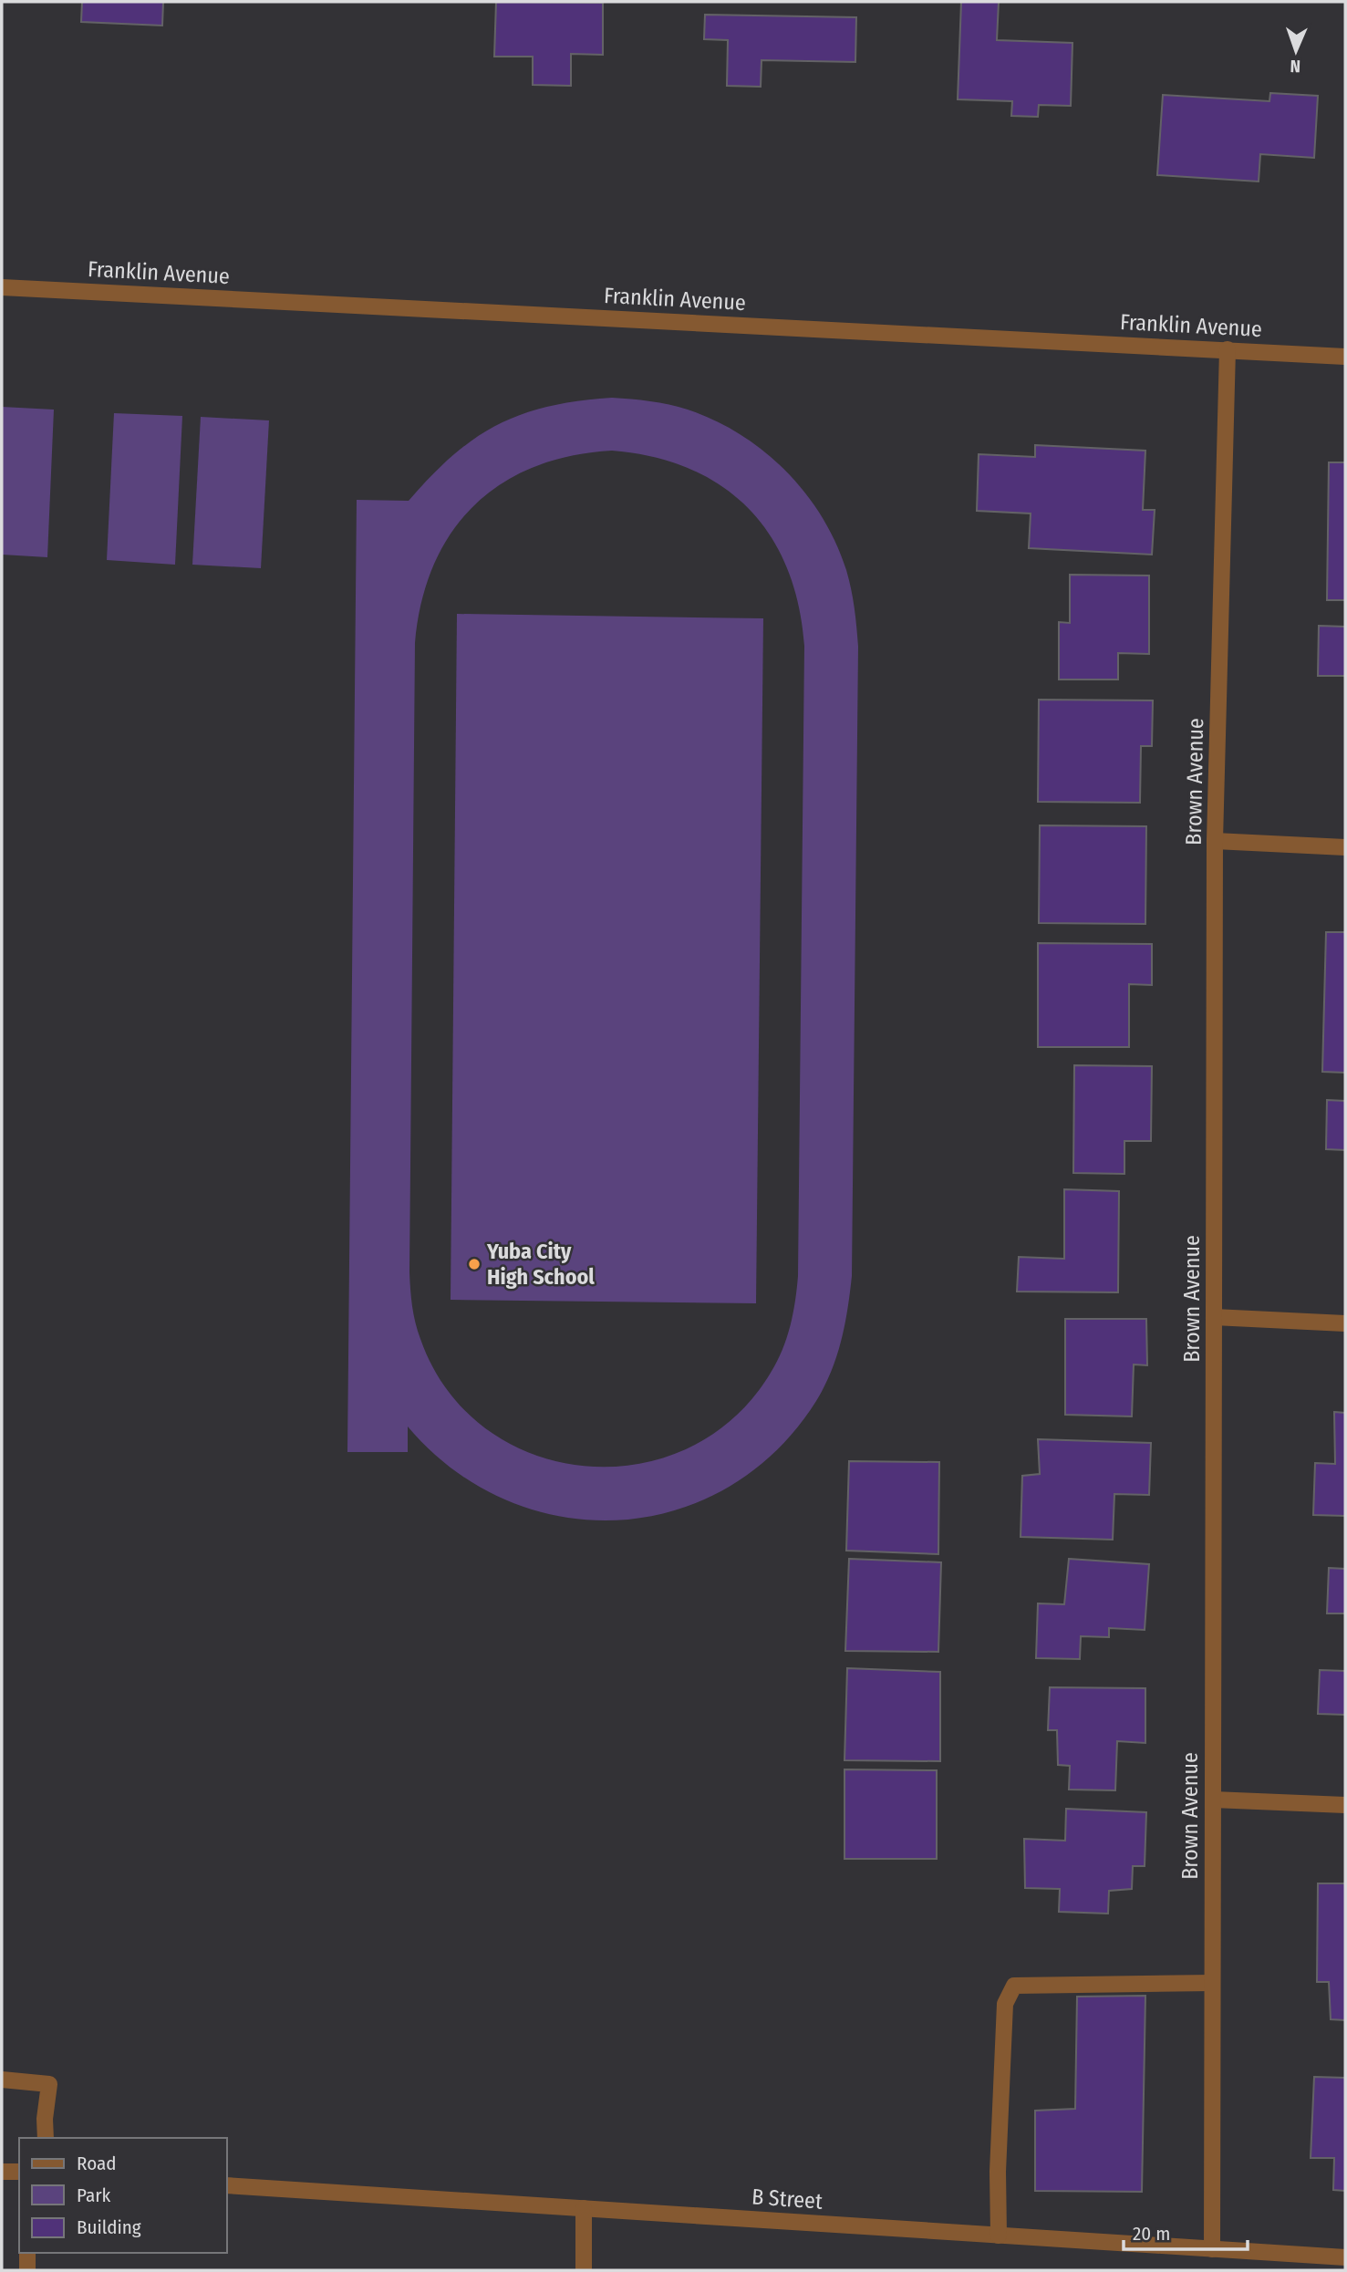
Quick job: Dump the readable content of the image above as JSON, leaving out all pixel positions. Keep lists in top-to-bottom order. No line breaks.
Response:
{"streets":{"street":["Franklin Avenue","Brown Avenue","B Street"]},"crossings":[["Franklin Avenue","Brown Avenue"],["Brown Avenue","B Street"]],"places":["Yuba City High School"],"legend":["Road","Park","Building"],"scale_bar":"20 m","north":"bottom"}
